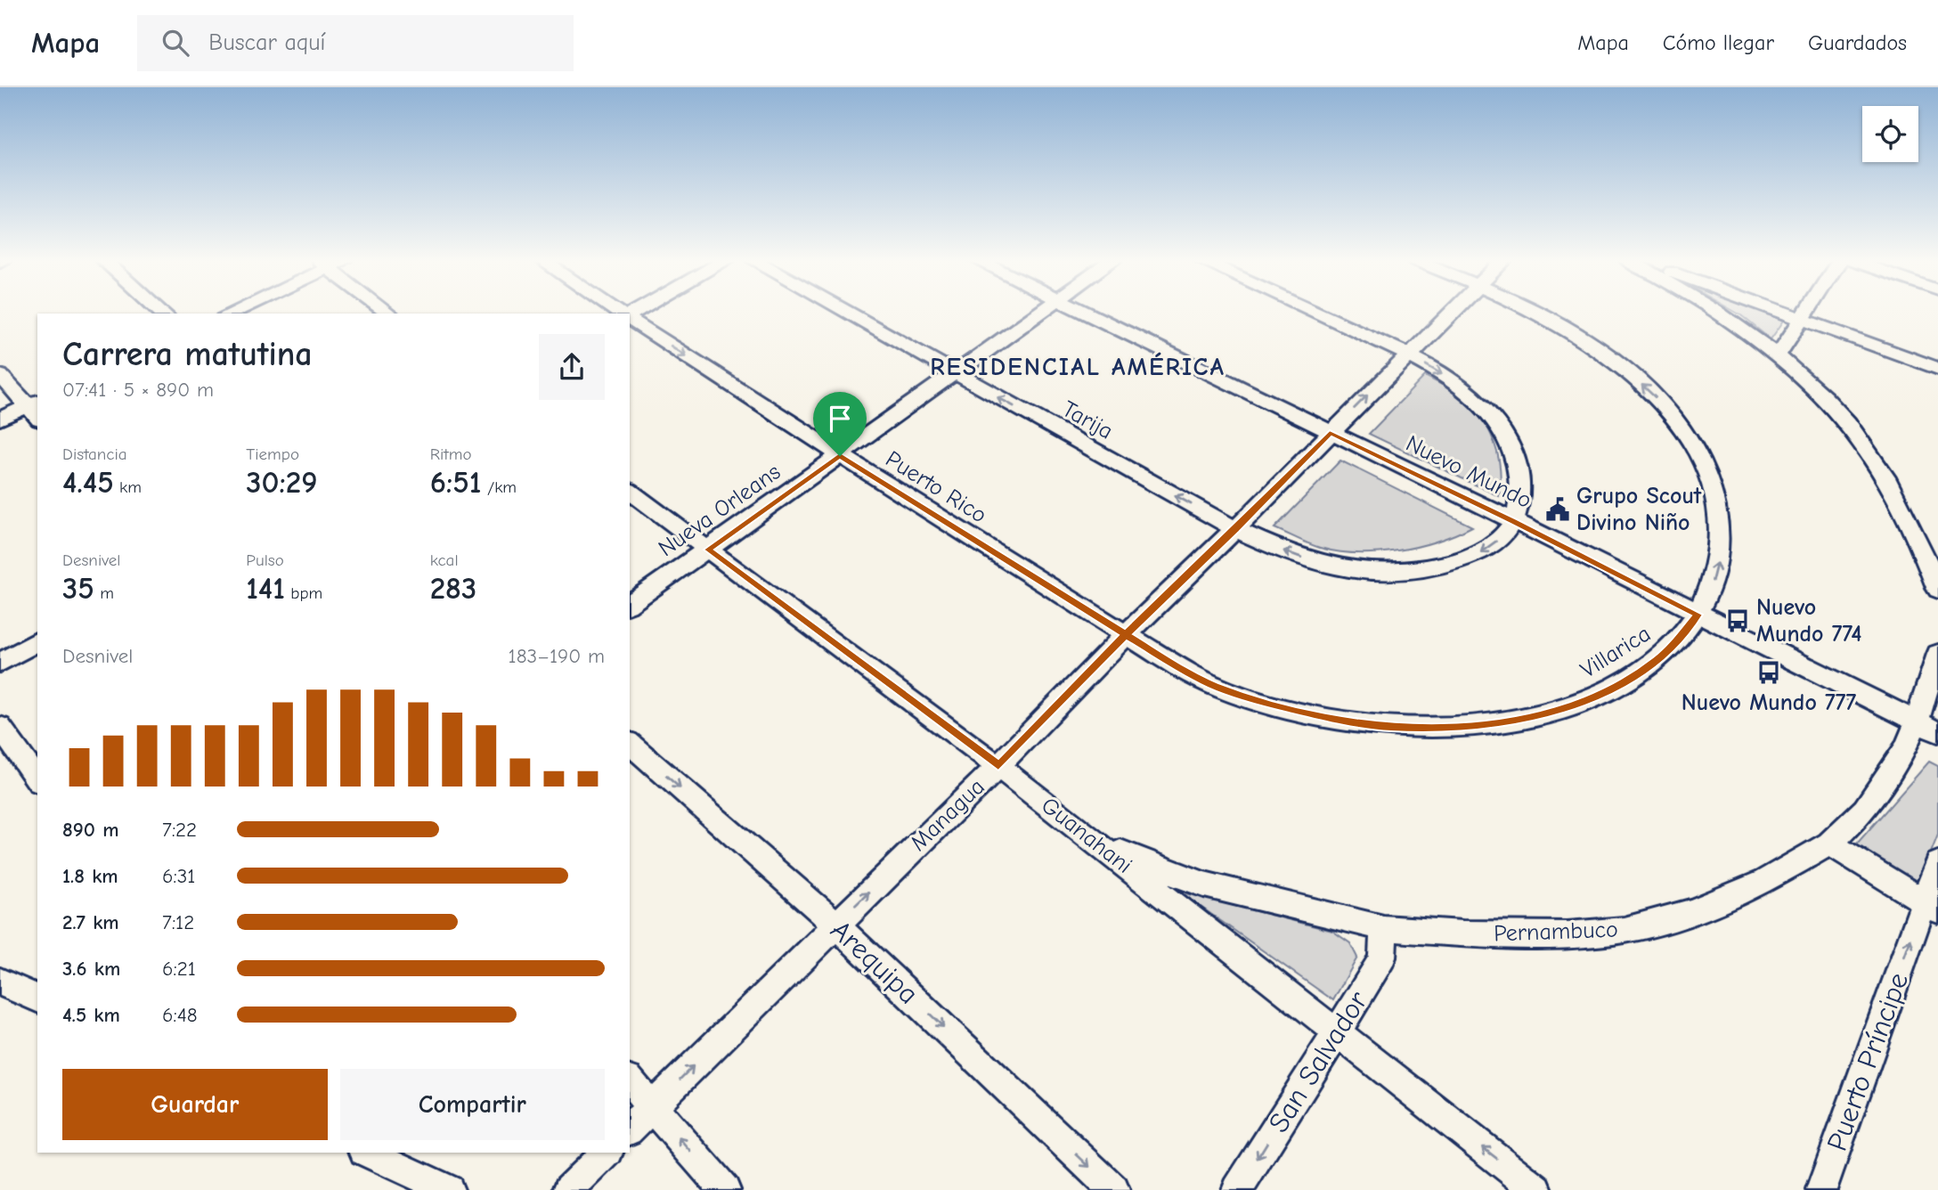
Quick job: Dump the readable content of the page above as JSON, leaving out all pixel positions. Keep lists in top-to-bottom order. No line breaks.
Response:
{"streets":{"street":["Tarija","Nuevo Mundo","Puerto Rico","Nueva Orleans","Villarica","Managua","Guanahani","Pernambuco","Arequipa","San Salvador","Puerto Príncipe"]},"crossings":[["Tarija","Nuevo Mundo"],["Tarija","Nueva Orleans"],["Tarija","Managua"],["Nuevo Mundo","Villarica"],["Nuevo Mundo","Managua"],["Nuevo Mundo","Pernambuco"],["Puerto Rico","Nueva Orleans"],["Puerto Rico","Villarica"],["Puerto Rico","Managua"],["Nueva Orleans","Guanahani"],["Villarica","Managua"],["Managua","Guanahani"],["Managua","Arequipa"],["Guanahani","Pernambuco"],["Guanahani","San Salvador"],["Pernambuco","San Salvador"]],"one_way":["Tarija","Puerto Rico","Managua","Arequipa","San Salvador","Puerto Príncipe"],"districts":["RESIDENCIAL AMÉRICA"],"places":{"public building":["Grupo Scout Divino Niño"],"bus stop":["Nuevo Mundo 774","Nuevo Mundo 777"]},"page":{"header":"Mapa","search":"Buscar aquí","nav":["Mapa","Cómo llegar","Guardados"],"heading":["Carrera matutina","07:41 · 5 × 890 m"],"stats":[["Distancia","4.45 km"],["Tiempo","30:29"],["Ritmo","6:51 /km"],["Desnivel","35 m"],["Pulso","141 bpm"],["kcal","283"]],"chart":["Desnivel","183–190 m"],"list":[{"name":"890 m","note":"7:22"},{"name":"1.8 km","note":"6:31"},{"name":"2.7 km","note":"7:12"},{"name":"3.6 km","note":"6:21"},{"name":"4.5 km","note":"6:48"}],"buttons":["Guardar","Compartir"]}}
